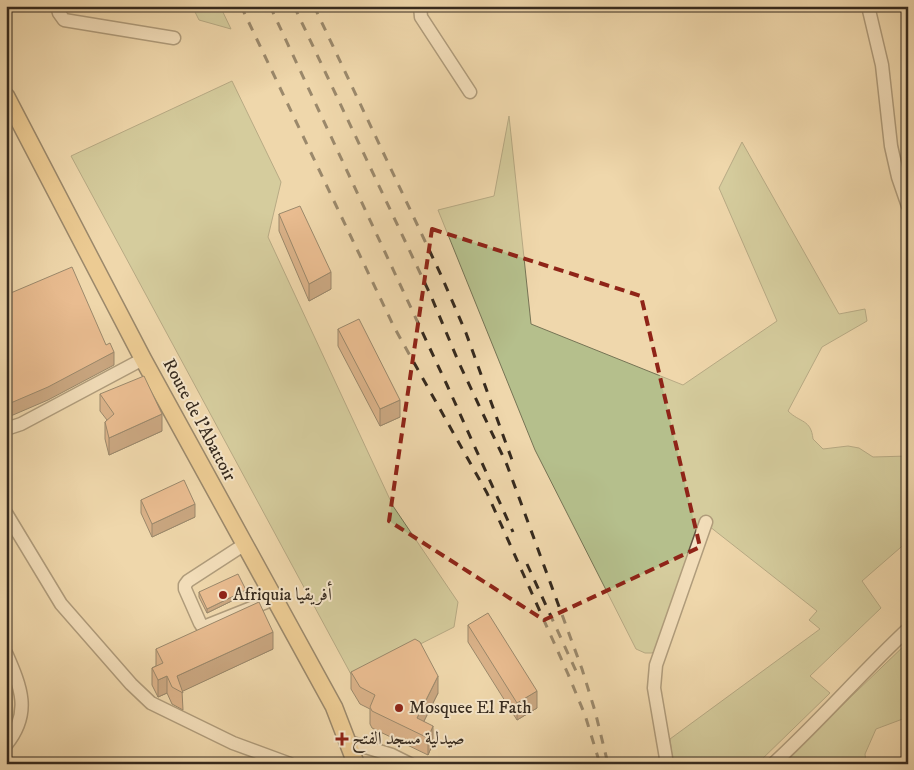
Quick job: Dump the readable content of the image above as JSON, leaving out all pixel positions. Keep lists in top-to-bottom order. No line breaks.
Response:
{"streets":{"main road":["Route de l’Abattoir"]},"places":{"other":["Afriquia أفريقيا","Mosquee El Fath"],"health":["صيدلية مسجد الفتح"]}}
